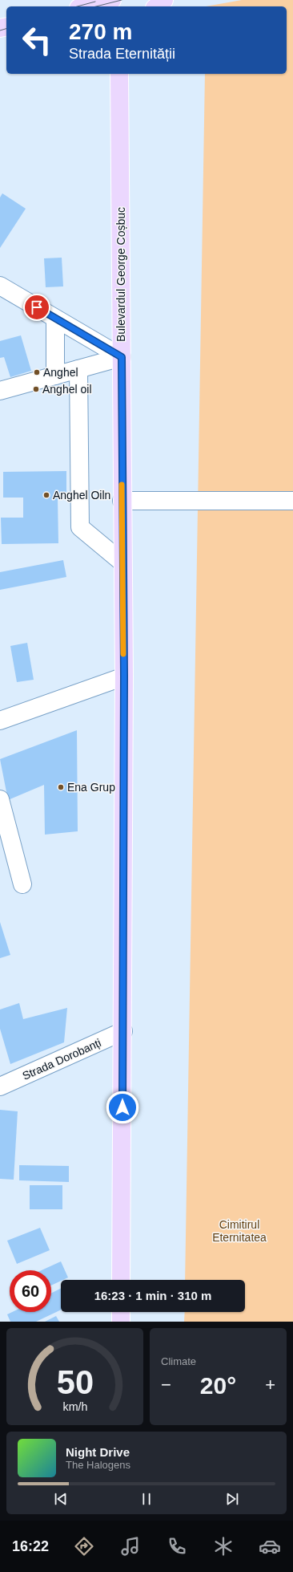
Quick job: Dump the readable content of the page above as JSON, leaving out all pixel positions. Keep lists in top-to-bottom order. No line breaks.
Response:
{"streets":{"main road":["Bulevardul George Coșbuc"],"street":["Strada Dorobanți"]},"crossings":[["Bulevardul George Coșbuc","Strada Dorobanți"]],"parks":["Cimitirul Eternitatea"],"places":["Anghel","Anghel oil","Anghel Oiln","Ena Grup"],"page":{"turn":["270 m","Strada Eternității"],"limit":"60","trip":"16:23 · 1 min · 310 m","tile":"Climate","heat":["−","20°","+"],"song":["Night Drive","The Halogens"],"tabs":"16:22","gauge":["50","km/h"]}}
